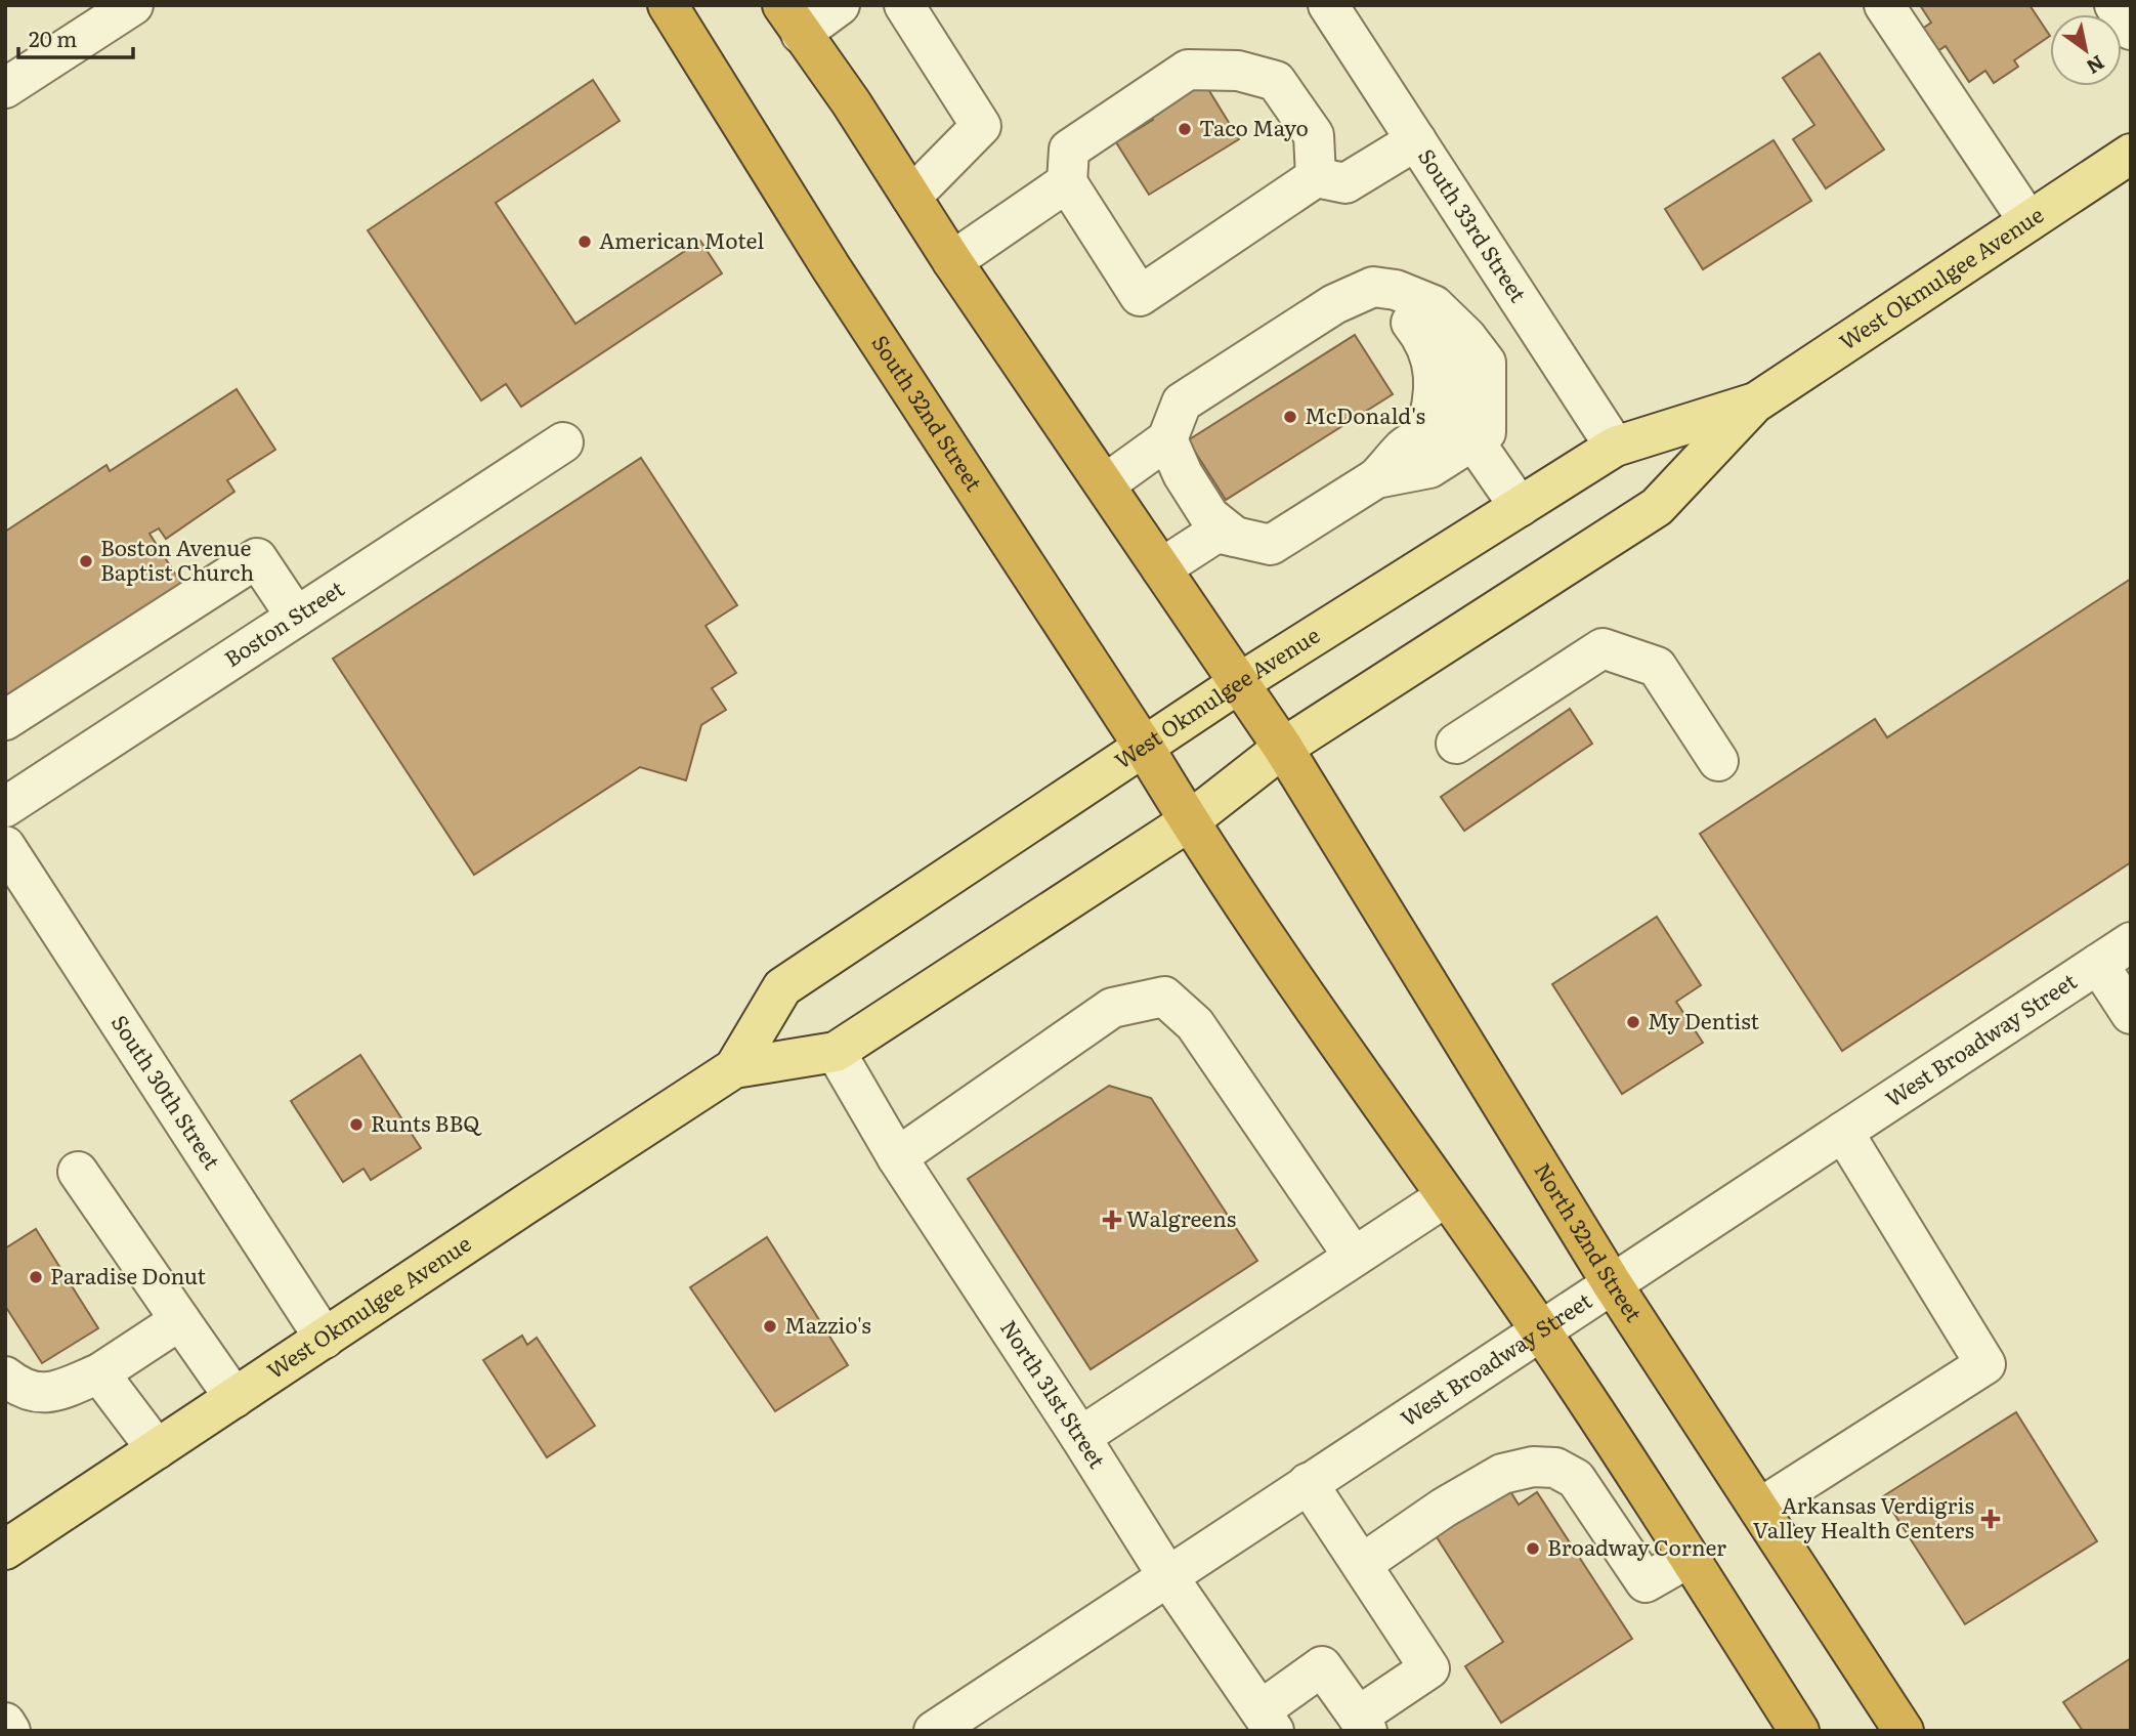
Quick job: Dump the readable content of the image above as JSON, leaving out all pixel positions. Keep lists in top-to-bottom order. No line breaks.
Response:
{"streets":{"highway":["South 32nd Street","North 32nd Street"],"main road":["West Okmulgee Avenue"],"street":["South 33rd Street","Boston Street","West Broadway Street","South 30th Street","North 31st Street"]},"crossings":[["South 33rd Street","West Okmulgee Avenue"],["West Okmulgee Avenue","South 32nd Street"],["West Okmulgee Avenue","South 30th Street"],["West Okmulgee Avenue","North 32nd Street"],["West Okmulgee Avenue","North 31st Street"],["West Broadway Street","North 32nd Street"],["West Broadway Street","North 31st Street"]],"places":{"other":["Taco Mayo","American Motel","McDonald's","Boston Avenue Baptist Church","My Dentist","Runts BBQ","Paradise Donut","Mazzio's","Broadway Corner"],"health":["Walgreens","Arkansas Verdigris Valley Health Centers"]},"scale_bar":"20 m","north":"bottom right"}
